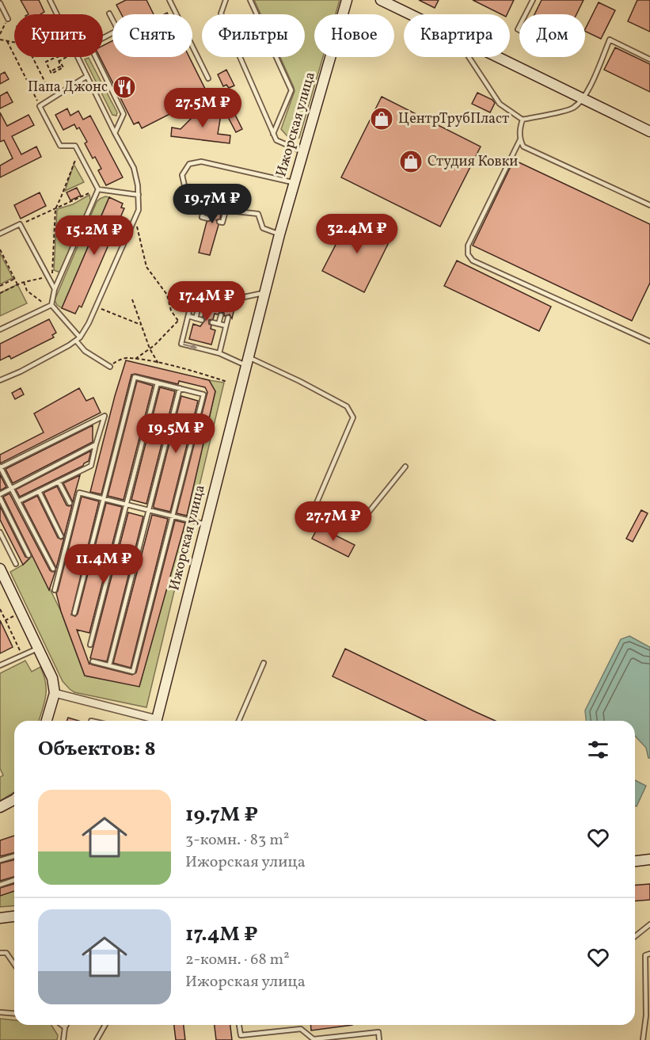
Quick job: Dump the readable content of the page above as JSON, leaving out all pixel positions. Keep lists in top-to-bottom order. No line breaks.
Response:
{"streets":{"street":["Ижорская улица"]},"places":{"restaurant":["Папа Джонс"],"shop":["ЦентрТрубПласт","Студия Ковки"]},"page":{"chip":["Купить","Снять","Фильтры","Новое","Квартира","Дом"],"price":["27.5M ₽","19.7M ₽","32.4M ₽","15.2M ₽","17.4M ₽","19.5M ₽","27.7M ₽","11.4M ₽"],"heading":"Объектов: 8","list":[{"name":"19.7M ₽","note":"3-комн. · 83 m² · Ижорская улица"},{"name":"17.4M ₽","note":"2-комн. · 68 m² · Ижорская улица"}]}}
